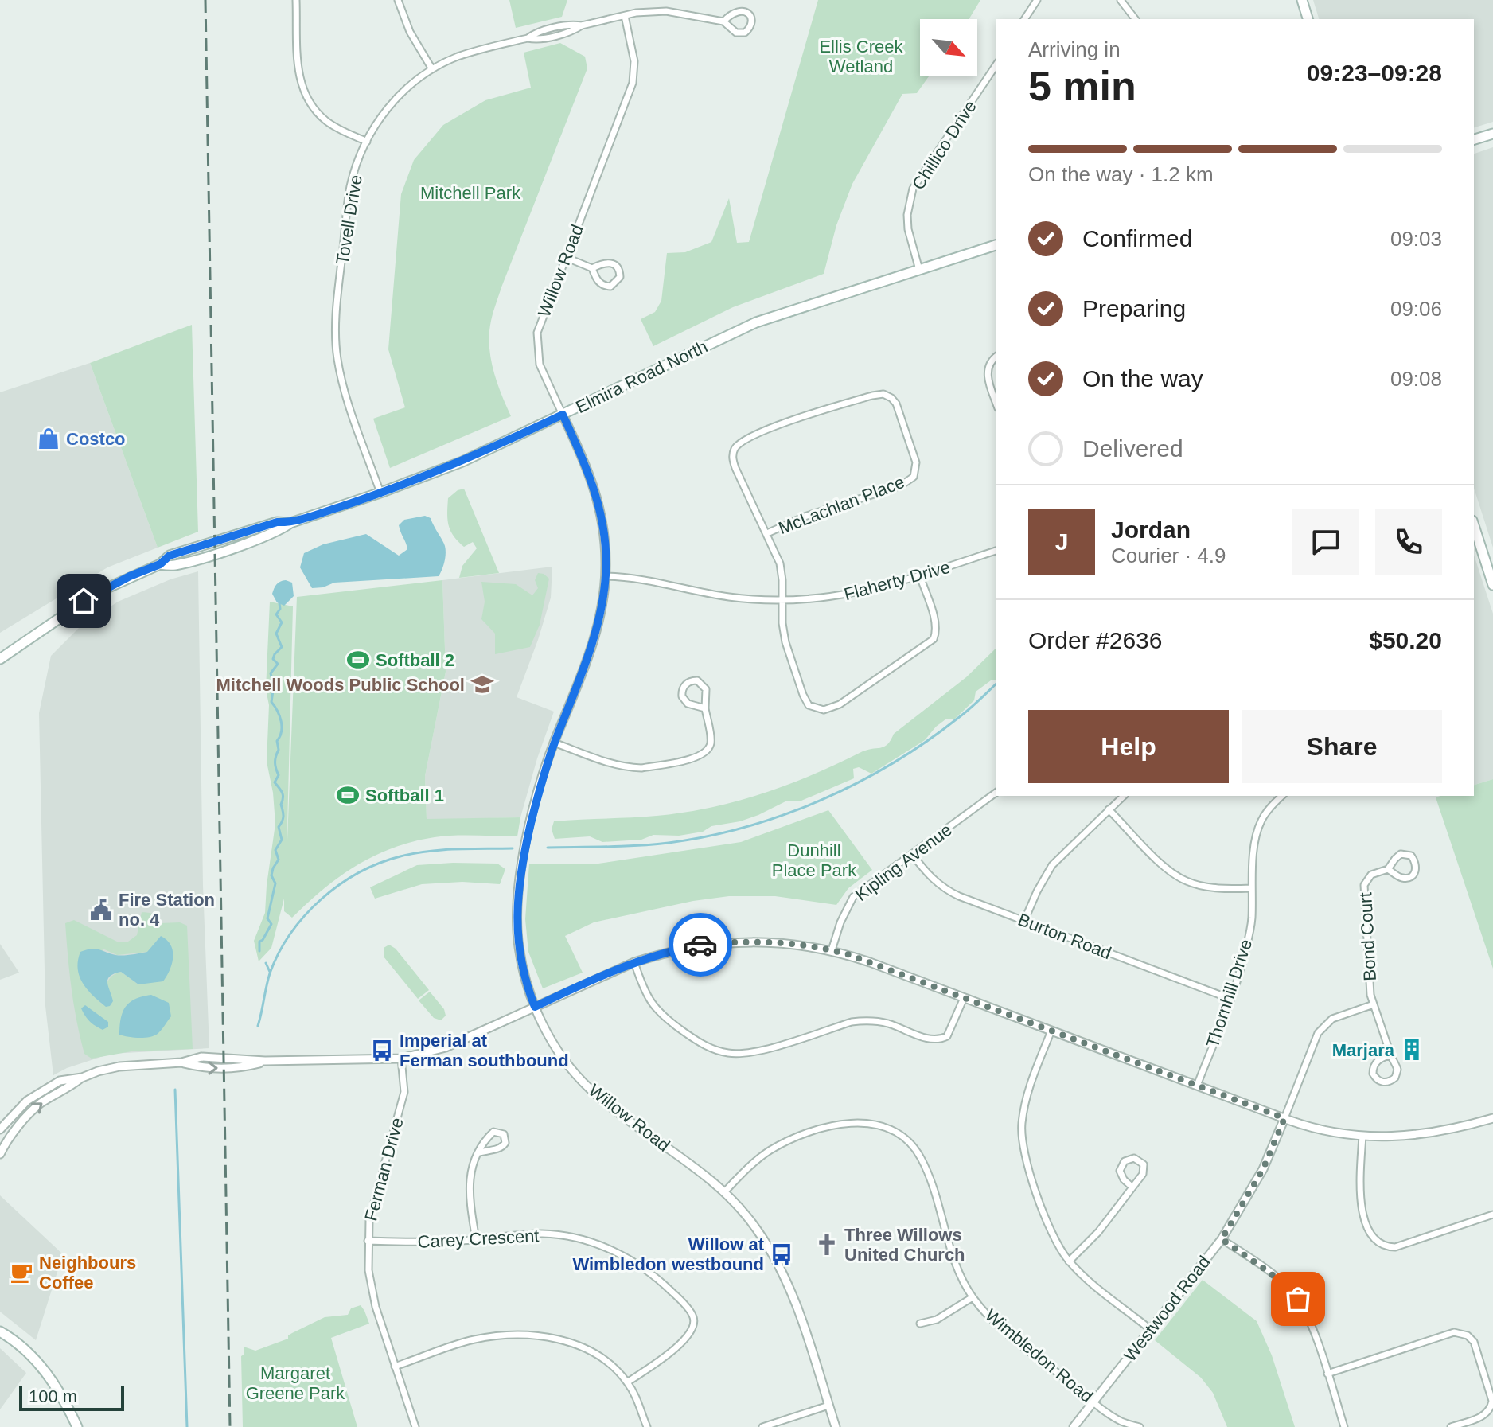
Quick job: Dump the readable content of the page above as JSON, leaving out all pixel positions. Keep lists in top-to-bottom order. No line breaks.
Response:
{"streets":{"main road":["Elmira Road North"],"street":["Chillico Drive","Tovell Drive","Willow Road","McLachlan Place","Flaherty Drive","Kipling Avenue","Burton Road","Bond Court","Thornhill Drive","Ferman Drive","Carey Crescent","Westwood Road","Wimbledon Road"]},"crossings":[["Chillico Drive","Elmira Road North"],["Tovell Drive","Willow Road"],["Tovell Drive","Elmira Road North"],["Willow Road","Elmira Road North"],["Willow Road","Flaherty Drive"],["Willow Road","Wimbledon Road"],["McLachlan Place","Flaherty Drive"],["Kipling Avenue","Burton Road"],["Burton Road","Thornhill Drive"],["Bond Court","Westwood Road"],["Ferman Drive","Carey Crescent"],["Westwood Road","Wimbledon Road"]],"parks":["Ellis Creek Wetland","Mitchell Park","Dunhill Place Park","Margaret Greene Park"],"places":{"shop":["Costco"],"sports":["Softball 2","Softball 1"],"school or university":["Mitchell Woods Public School"],"public building":["Fire Station no. 4"],"building":["Marjara"],"bus stop":["Imperial at Ferman southbound","Willow at Wimbledon westbound"],"church":["Three Willows United Church"],"cafe":["Neighbours Coffee"]},"scale_bar":"100 m","north":"bottom right","page":{"heading":["5 min","Arriving in","09:23–09:28"],"panel":["Jordan","Courier · 4.9","Order #2636","$50.20"],"bar":"On the way · 1.2 km","list":[["Confirmed","09:03"],["Preparing","09:06"],["On the way","09:08"],"Delivered"],"round":"J","buttons":["Help","Share"],"scale":"100 m"}}
